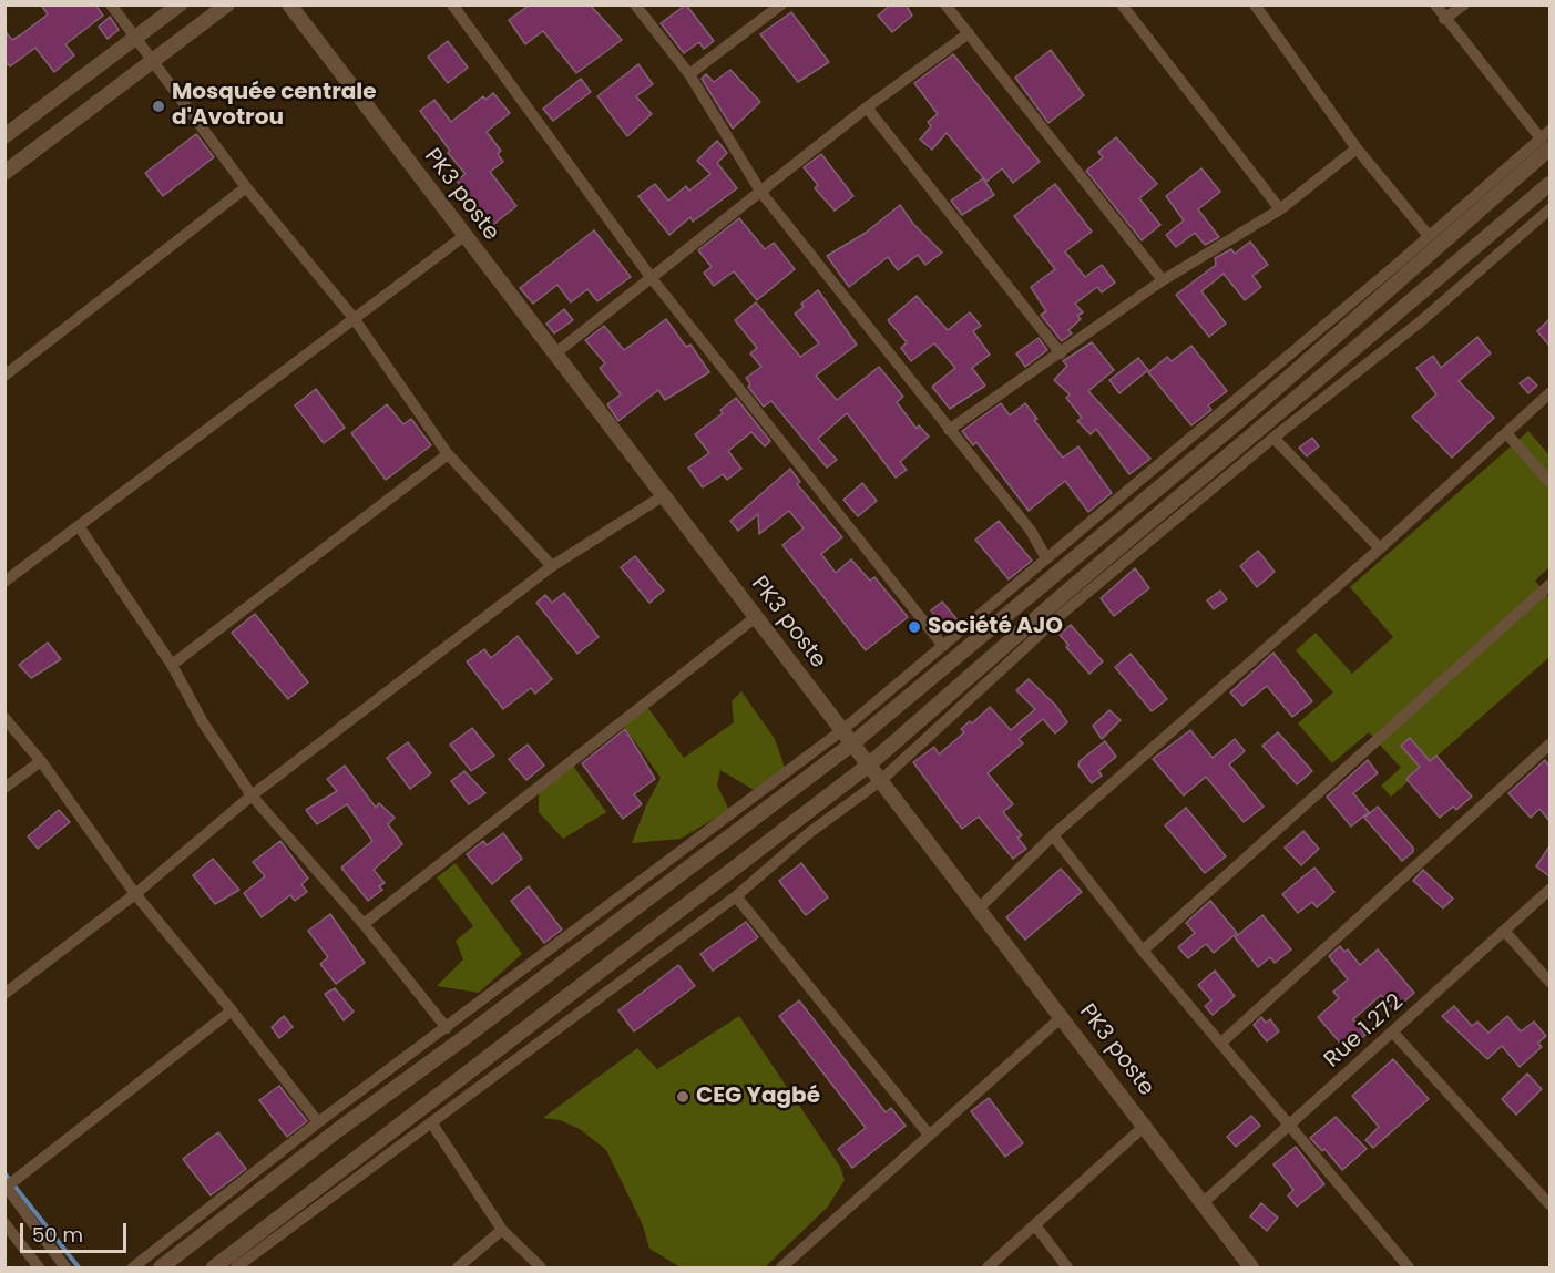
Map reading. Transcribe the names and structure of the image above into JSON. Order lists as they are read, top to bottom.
{
  "streets": {
    "street": ["PK3 poste", "Rue 1.272"]
  },
  "crossings": [
    ["PK3 poste", "Rue 1.272"]
  ],
  "places": ["Mosquée centrale d'Avotrou", "Société AJO", "CEG Yagbé"],
  "scale_bar": "50 m"
}
